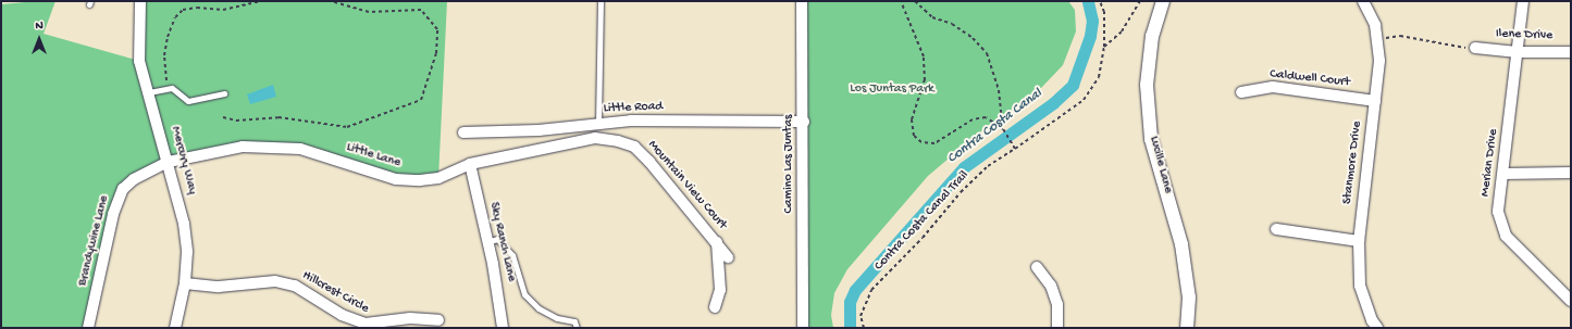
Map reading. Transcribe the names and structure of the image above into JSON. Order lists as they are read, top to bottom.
{
  "streets": {
    "street": [
      "Ilene Drive",
      "Caldwell Court",
      "Little Road",
      "Little Lane",
      "Mercury Way",
      "Stanmore Drive",
      "Merian Drive",
      "Camino Las Juntas",
      "Lucille Lane",
      "Mountain View Court",
      "Brandywine Lane",
      "Sky Ranch Lane",
      "Hillcrest Circle"
    ],
    "path": ["Contra Costa Canal Trail"]
  },
  "crossings": [
    ["Ilene Drive", "Merian Drive"],
    ["Caldwell Court", "Stanmore Drive"],
    ["Little Road", "Camino Las Juntas"],
    ["Little Lane", "Mercury Way"],
    ["Little Lane", "Mountain View Court"],
    ["Little Lane", "Brandywine Lane"],
    ["Little Lane", "Sky Ranch Lane"],
    ["Mercury Way", "Brandywine Lane"],
    ["Mercury Way", "Hillcrest Circle"]
  ],
  "water": ["Contra Costa Canal"],
  "parks": ["Los Juntas Park"],
  "north": "top"
}
